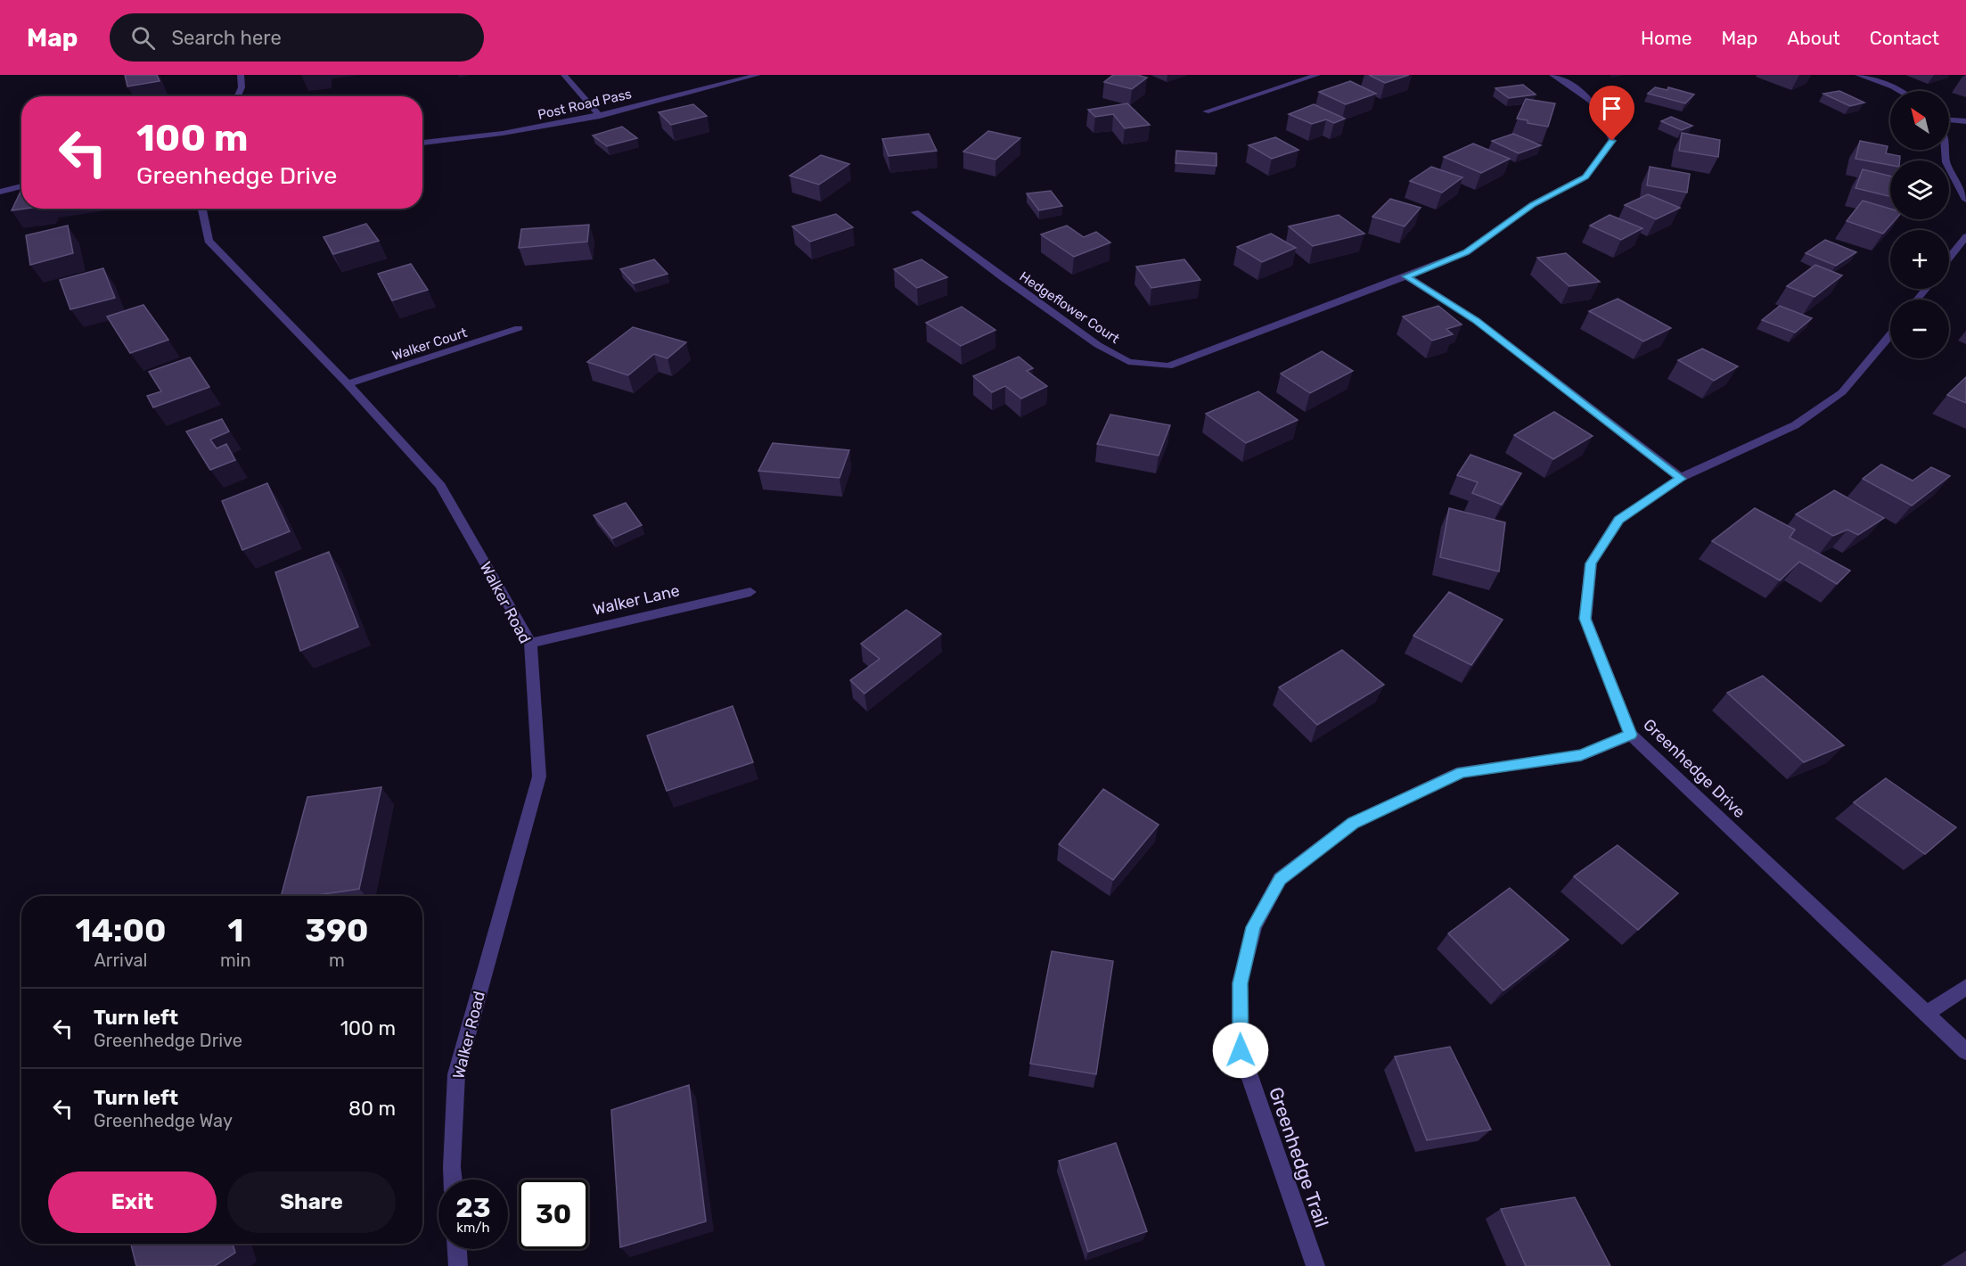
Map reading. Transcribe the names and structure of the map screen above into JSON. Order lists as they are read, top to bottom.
{
  "streets": {
    "street": [
      "Post Road Pass",
      "Hedgeflower Court",
      "Walker Court",
      "Walker Lane",
      "Walker Road",
      "Greenhedge Drive",
      "Greenhedge Trail"
    ]
  },
  "crossings": [
    ["Walker Court", "Walker Road"],
    ["Walker Lane", "Walker Road"],
    ["Greenhedge Drive", "Greenhedge Trail"]
  ],
  "north": "top left",
  "page": {
    "header": "Map",
    "search": "Search here",
    "nav": [
      "Home",
      "Map",
      "About",
      "Contact"
    ],
    "map_buttons": ["+", "−"],
    "turn": ["100 m", "Greenhedge Drive"],
    "eta": [
      "14:00",
      "Arrival",
      "1",
      "min",
      "390",
      "m"
    ],
    "list": [
      {
        "name": "Turn left",
        "note": "Greenhedge Drive",
        "value": "100 m"
      },
      {
        "name": "Turn left",
        "note": "Greenhedge Way",
        "value": "80 m"
      }
    ],
    "buttons": ["Exit", "Share"],
    "speed": "23 km/h",
    "limit": "30"
  }
}
